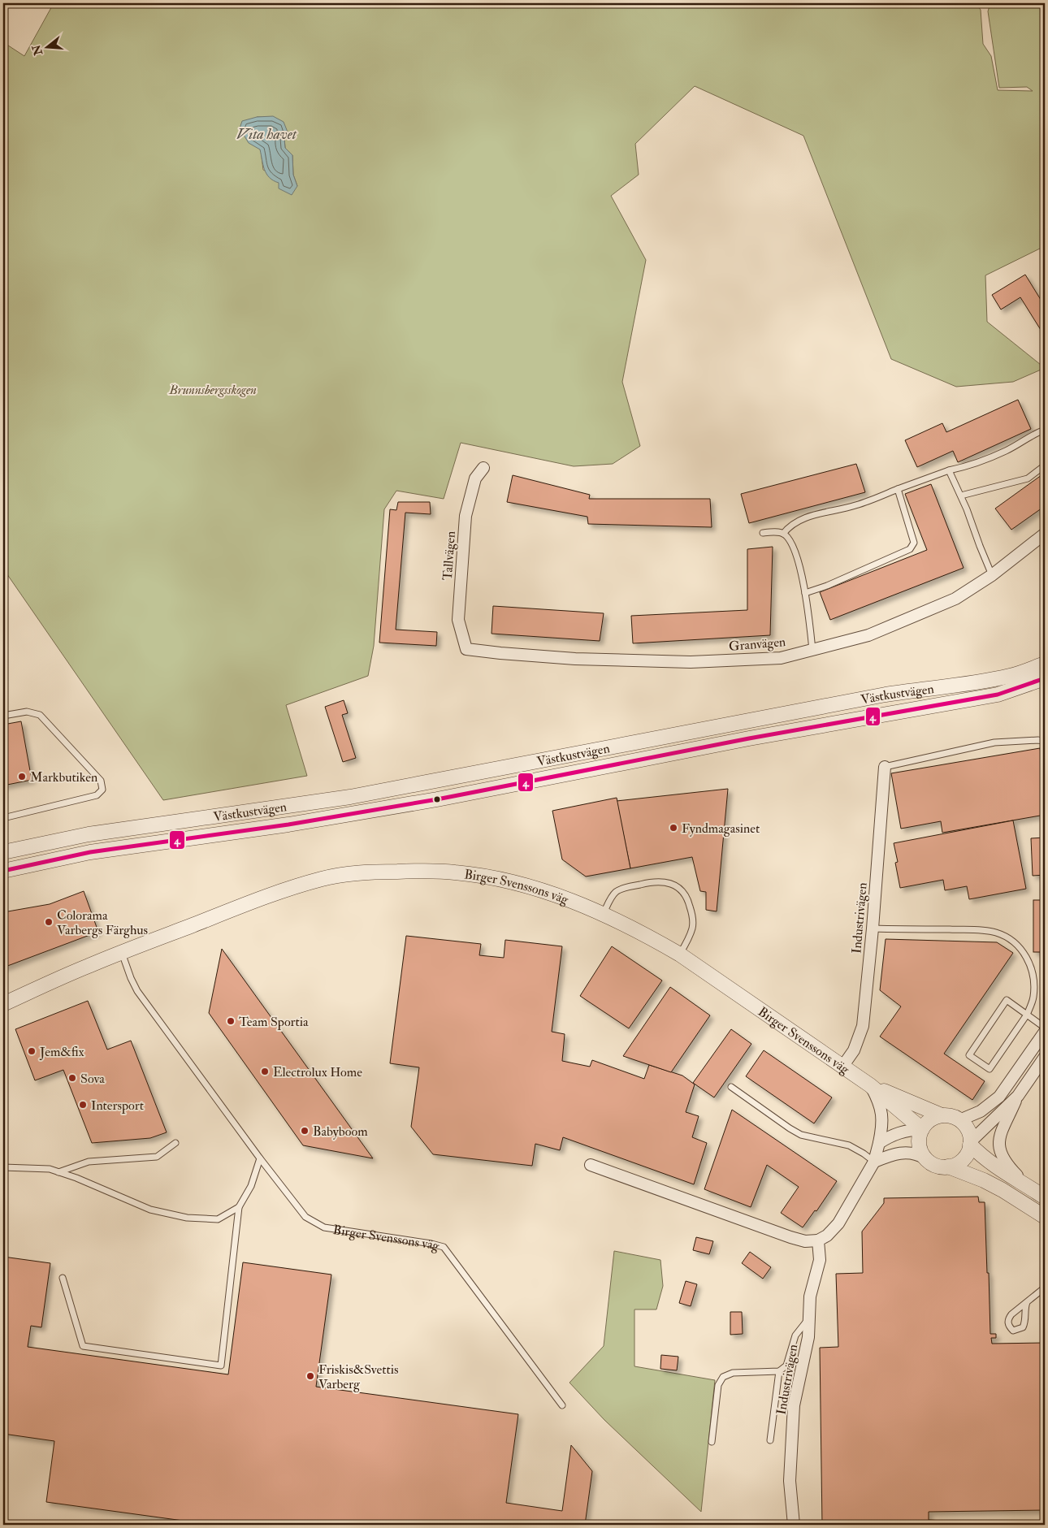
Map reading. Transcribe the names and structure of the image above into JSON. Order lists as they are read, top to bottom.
{
  "streets": {
    "street": [
      "Tallvägen",
      "Granvägen",
      "Västkustvägen",
      "Birger Svenssons väg",
      "Industrivägen"
    ]
  },
  "crossings": [
    ["Tallvägen", "Granvägen"],
    ["Birger Svenssons väg", "Industrivägen"]
  ],
  "water": ["Vita havet"],
  "parks": ["Brunnsbergsskogen"],
  "places": [
    "Markbutiken",
    "Fyndmagasinet",
    "Colorama Varbergs Färghus",
    "Team Sportia",
    "Jem&fix",
    "Electrolux Home",
    "Sova",
    "Intersport",
    "Babyboom",
    "Friskis&Svettis Varberg"
  ],
  "lines": ["transit line 4"],
  "north": "left"
}
